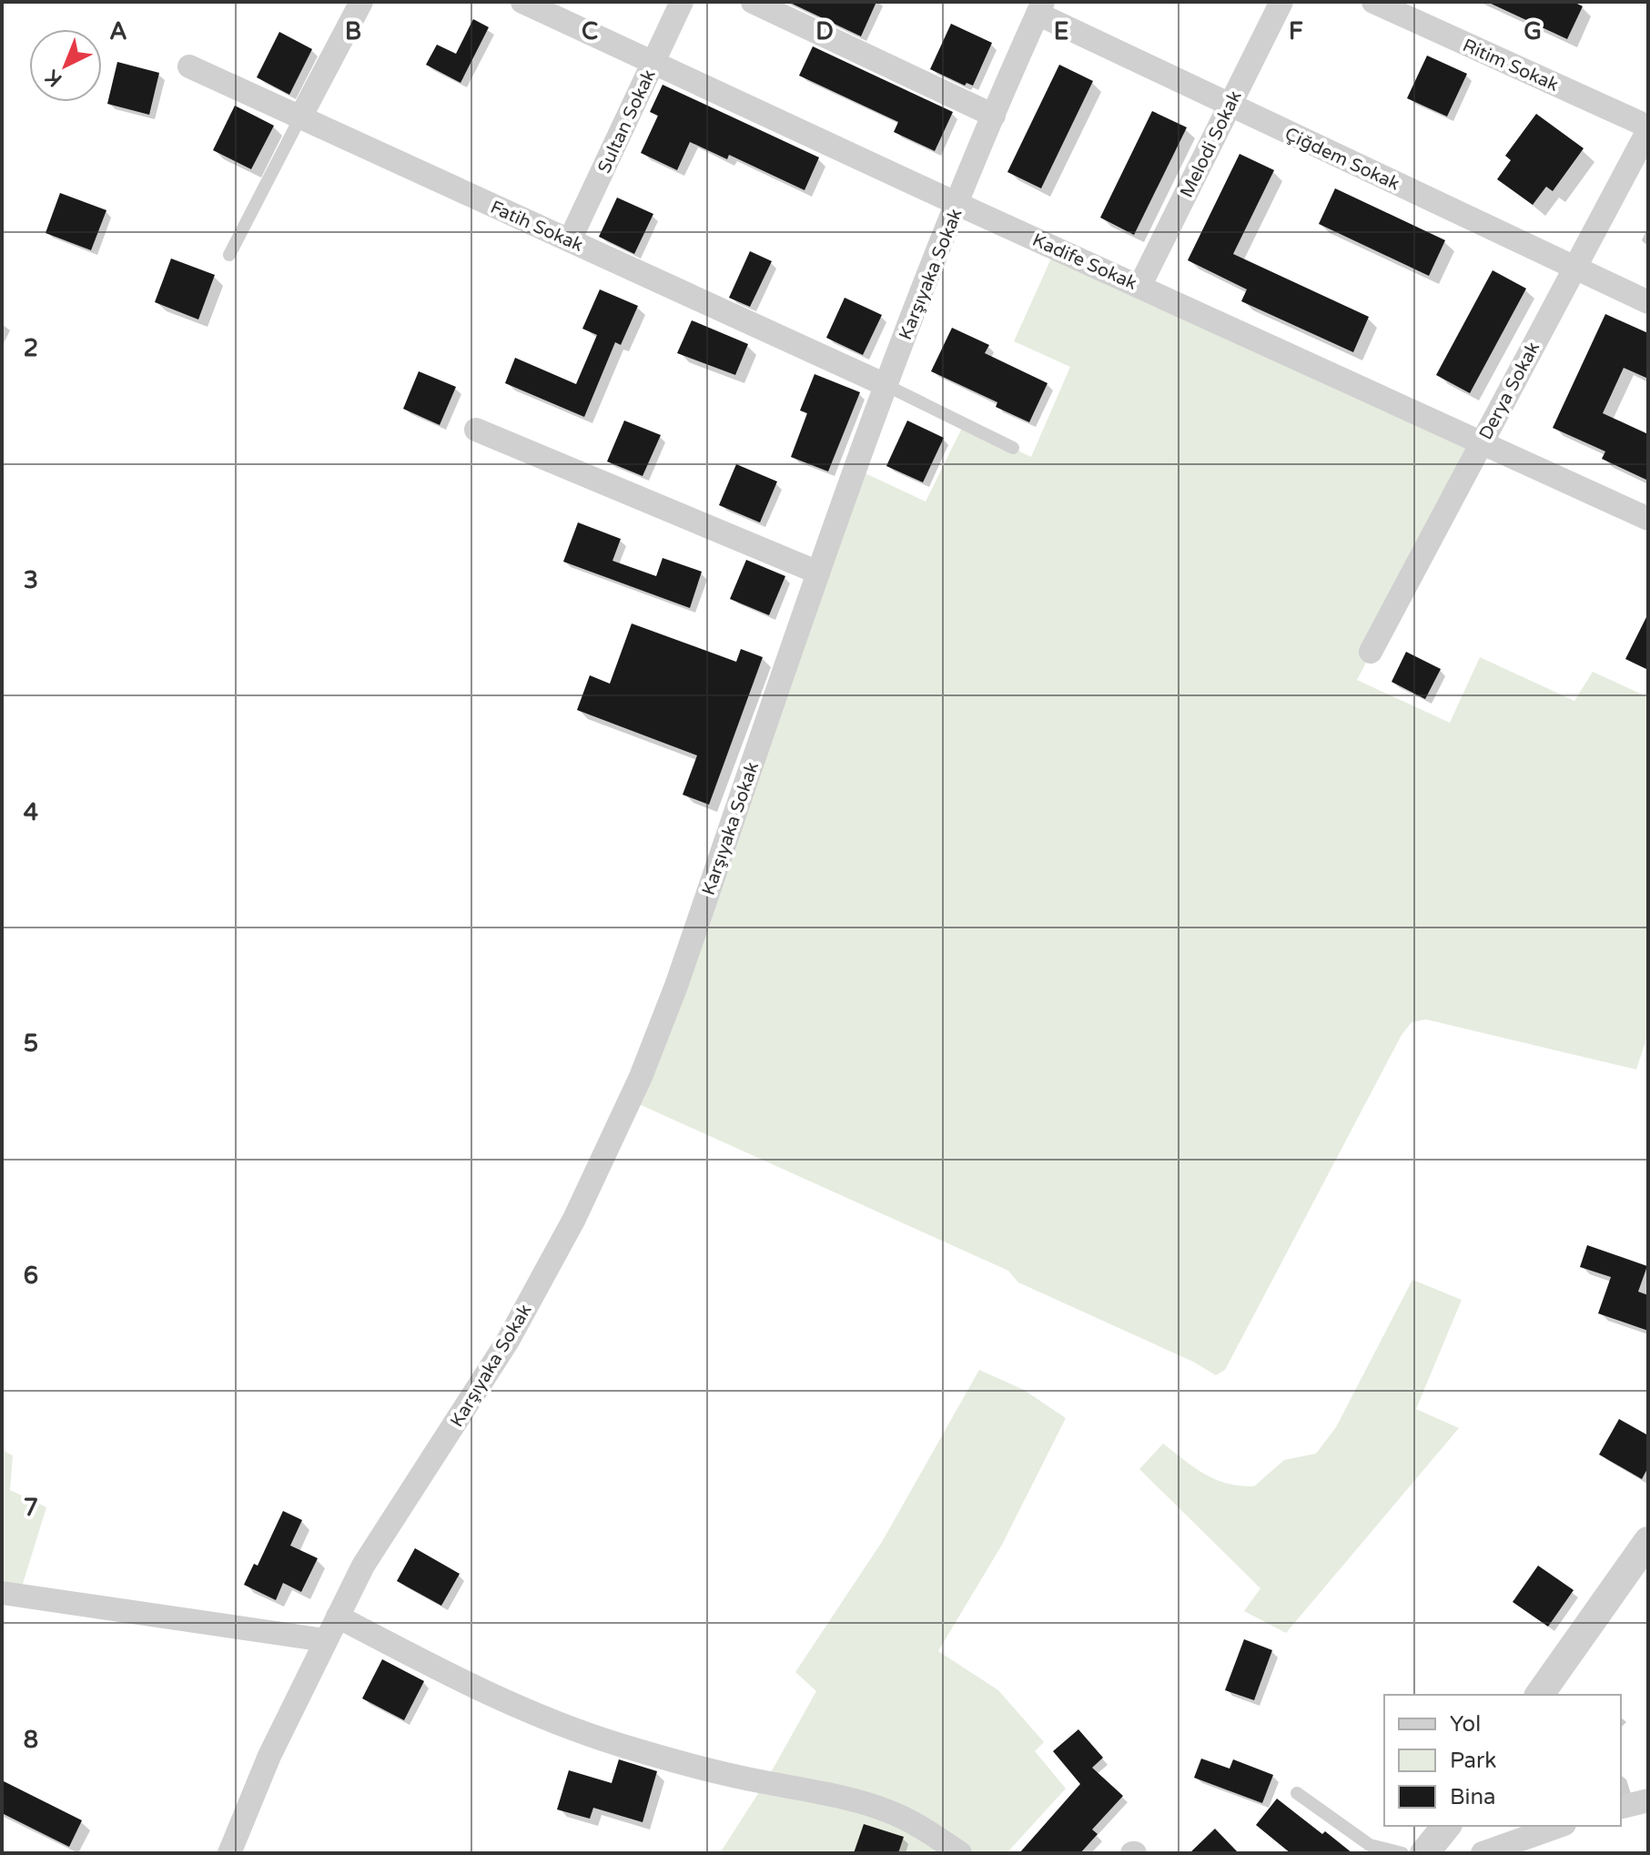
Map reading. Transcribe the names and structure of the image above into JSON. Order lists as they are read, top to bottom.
{
  "streets": {
    "street": [
      "Ritim Sokak",
      "Sultan Sokak",
      "Melodi Sokak",
      "Çiğdem Sokak",
      "Fatih Sokak",
      "Kadife Sokak",
      "Karşıyaka Sokak",
      "Derya Sokak"
    ]
  },
  "crossings": [
    ["Ritim Sokak", "Derya Sokak"],
    ["Sultan Sokak", "Fatih Sokak"],
    ["Sultan Sokak", "Kadife Sokak"],
    ["Melodi Sokak", "Çiğdem Sokak"],
    ["Melodi Sokak", "Kadife Sokak"],
    ["Çiğdem Sokak", "Karşıyaka Sokak"],
    ["Çiğdem Sokak", "Derya Sokak"],
    ["Fatih Sokak", "Karşıyaka Sokak"],
    ["Kadife Sokak", "Karşıyaka Sokak"],
    ["Kadife Sokak", "Derya Sokak"]
  ],
  "legend": ["Yol", "Park", "Bina"],
  "north": "bottom left",
  "grid": {
    "columns": [
      "A",
      "B",
      "C",
      "D",
      "E",
      "F",
      "G"
    ],
    "rows": [
      "2",
      "3",
      "4",
      "5",
      "6",
      "7",
      "8"
    ]
  }
}
